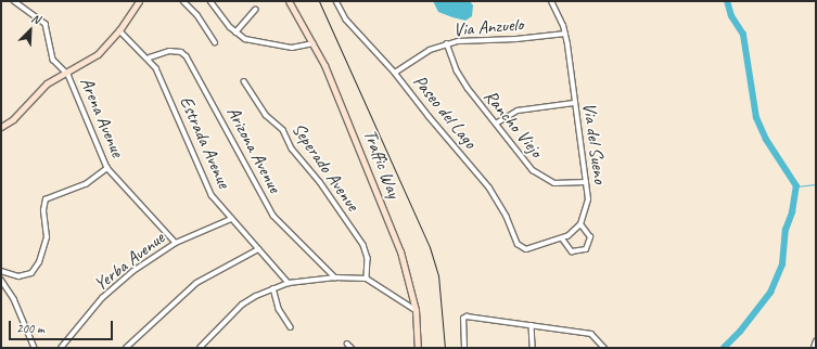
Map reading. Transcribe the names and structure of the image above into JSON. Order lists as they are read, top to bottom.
{
  "streets": {
    "street": [
      "Via Anzuelo",
      "Paseo del Lago",
      "Arena Avenue",
      "Rancho Viejo",
      "Estrada Avenue",
      "Via del Sueno",
      "Arizona Avenue",
      "Traffic Way",
      "Seperado Avenue",
      "Yerba Avenue"
    ]
  },
  "crossings": [
    ["Via Anzuelo", "Paseo del Lago"],
    ["Via Anzuelo", "Rancho Viejo"],
    ["Via Anzuelo", "Via del Sueno"],
    ["Arena Avenue", "Yerba Avenue"],
    ["Rancho Viejo", "Via del Sueno"],
    ["Estrada Avenue", "Arizona Avenue"],
    ["Estrada Avenue", "Yerba Avenue"]
  ],
  "scale_bar": "200 m",
  "north": "top right"
}
